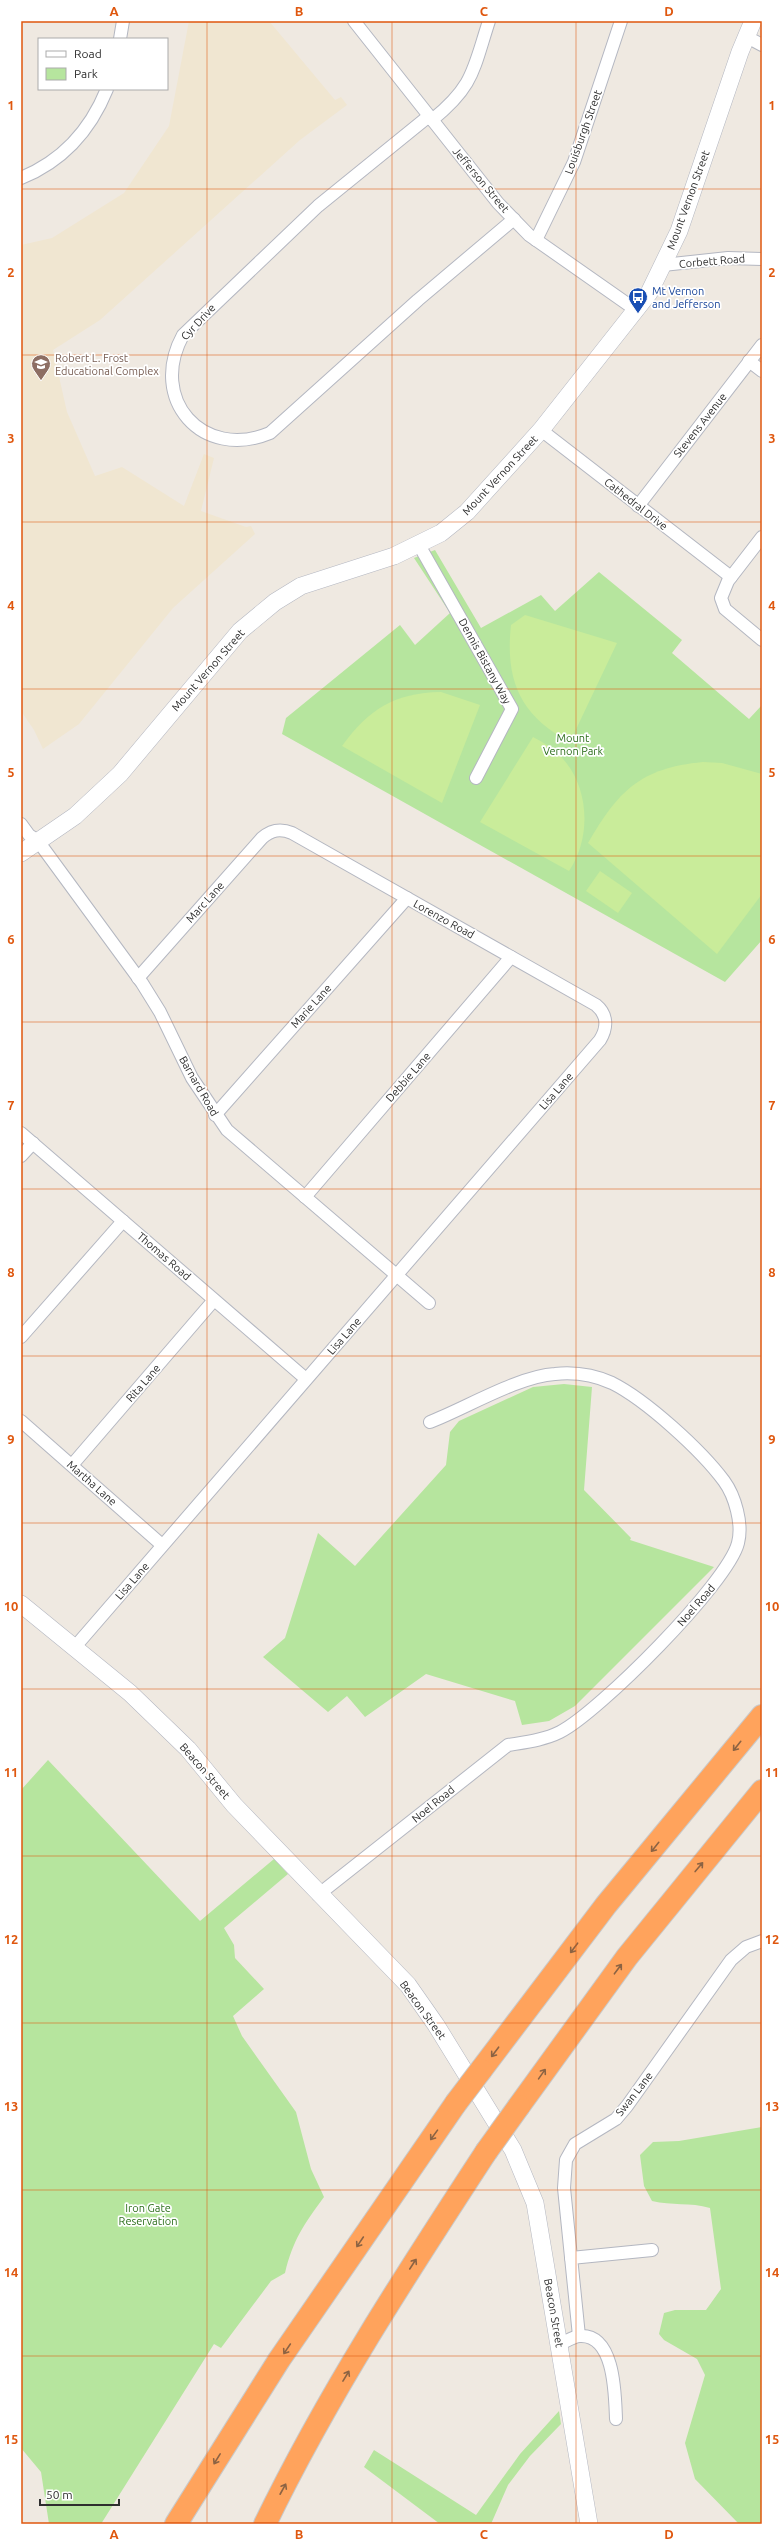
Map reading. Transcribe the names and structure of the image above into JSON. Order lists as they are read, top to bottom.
{
  "streets": {
    "main road": ["Mount Vernon Street", "Beacon Street"],
    "street": [
      "Louisburgh Street",
      "Jefferson Street",
      "Corbett Road",
      "Cyr Drive",
      "Stevens Avenue",
      "Cathedral Drive",
      "Dennis Bistany Way",
      "Marc Lane",
      "Lorenzo Road",
      "Marie Lane",
      "Debbie Lane",
      "Barnard Road",
      "Lisa Lane",
      "Thomas Road",
      "Rita Lane",
      "Martha Lane",
      "Noel Road",
      "Swan Lane"
    ]
  },
  "crossings": [
    ["Louisburgh Street", "Jefferson Street"],
    ["Jefferson Street", "Mount Vernon Street"],
    ["Jefferson Street", "Cyr Drive"],
    ["Mount Vernon Street", "Corbett Road"],
    ["Mount Vernon Street", "Cathedral Drive"],
    ["Mount Vernon Street", "Dennis Bistany Way"],
    ["Mount Vernon Street", "Barnard Road"],
    ["Stevens Avenue", "Cathedral Drive"],
    ["Marc Lane", "Lorenzo Road"],
    ["Marc Lane", "Barnard Road"],
    ["Lorenzo Road", "Marie Lane"],
    ["Lorenzo Road", "Debbie Lane"],
    ["Lorenzo Road", "Lisa Lane"],
    ["Marie Lane", "Barnard Road"],
    ["Debbie Lane", "Barnard Road"],
    ["Barnard Road", "Lisa Lane"],
    ["Lisa Lane", "Thomas Road"],
    ["Lisa Lane", "Martha Lane"],
    ["Lisa Lane", "Beacon Street"],
    ["Thomas Road", "Rita Lane"],
    ["Rita Lane", "Martha Lane"],
    ["Noel Road", "Beacon Street"]
  ],
  "parks": ["Mount Vernon Park", "Iron Gate Reservation"],
  "places": {
    "bus stop": ["Mt Vernon and Jefferson"],
    "school or university": ["Robert L. Frost Educational Complex"]
  },
  "legend": ["Road", "Park"],
  "scale_bar": "50 m",
  "grid": {
    "columns": [
      "A",
      "B",
      "C",
      "D"
    ],
    "rows": [
      "1",
      "2",
      "3",
      "4",
      "5",
      "6",
      "7",
      "8",
      "9",
      "10",
      "11",
      "12",
      "13",
      "14",
      "15"
    ]
  }
}
